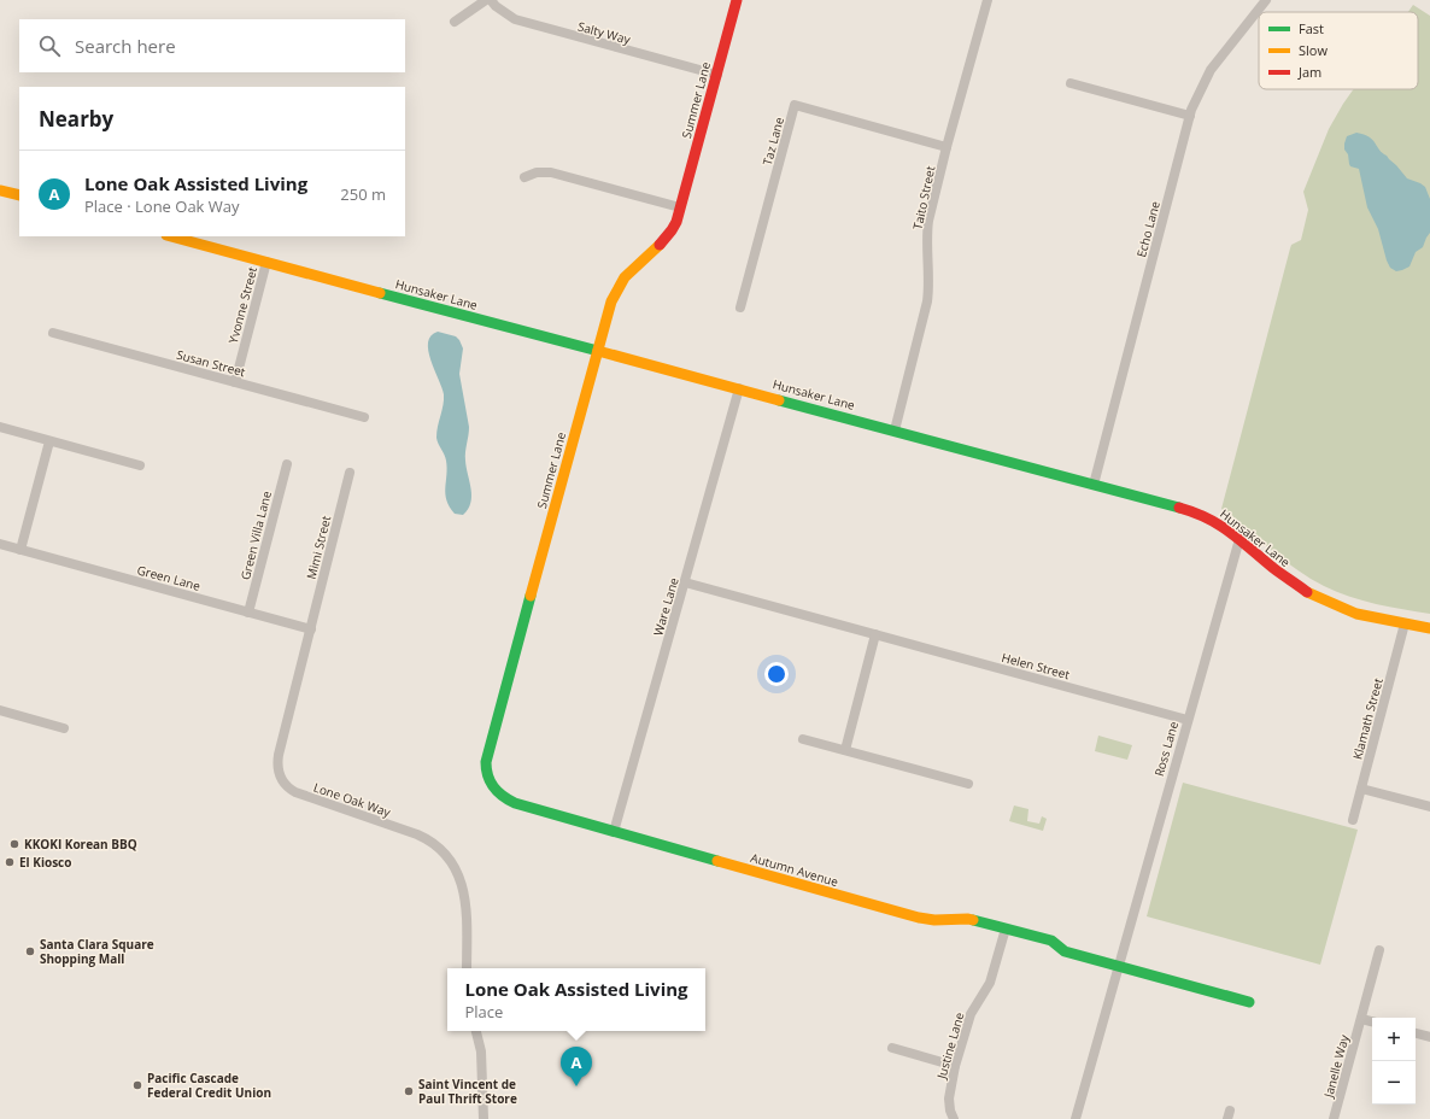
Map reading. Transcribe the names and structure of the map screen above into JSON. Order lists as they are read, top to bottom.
{
  "streets": {
    "street": [
      "Salty Way",
      "Summer Lane",
      "Taz Lane",
      "Taito Street",
      "Echo Lane",
      "Hunsaker Lane",
      "Yvonne Street",
      "Susan Street",
      "Green Villa Lane",
      "Mimi Street",
      "Green Lane",
      "Ware Lane",
      "Helen Street",
      "Klamath Street",
      "Ross Lane",
      "Lone Oak Way",
      "Autumn Avenue",
      "Justine Lane",
      "Janelle Way"
    ]
  },
  "crossings": [
    ["Salty Way", "Summer Lane"],
    ["Summer Lane", "Hunsaker Lane"],
    ["Summer Lane", "Autumn Avenue"],
    ["Taz Lane", "Taito Street"],
    ["Taito Street", "Hunsaker Lane"],
    ["Echo Lane", "Hunsaker Lane"],
    ["Hunsaker Lane", "Yvonne Street"],
    ["Hunsaker Lane", "Ware Lane"],
    ["Hunsaker Lane", "Klamath Street"],
    ["Hunsaker Lane", "Ross Lane"],
    ["Yvonne Street", "Susan Street"],
    ["Green Villa Lane", "Green Lane"],
    ["Mimi Street", "Green Lane"],
    ["Mimi Street", "Lone Oak Way"],
    ["Green Lane", "Lone Oak Way"],
    ["Ware Lane", "Helen Street"],
    ["Ware Lane", "Autumn Avenue"],
    ["Helen Street", "Ross Lane"],
    ["Ross Lane", "Autumn Avenue"],
    ["Autumn Avenue", "Justine Lane"]
  ],
  "places": [
    "KKOKI Korean BBQ",
    "El Kiosco",
    "Santa Clara Square Shopping Mall",
    "Pacific Cascade Federal Credit Union",
    "Saint Vincent de Paul Thrift Store"
  ],
  "legend": ["Fast", "Slow", "Jam"],
  "page": {
    "search": "Search here",
    "heading": "Nearby",
    "list": [
      {
        "mark": "A",
        "name": "Lone Oak Assisted Living",
        "note": "Place · Lone Oak Way",
        "value": "250 m"
      }
    ],
    "popup": ["Lone Oak Assisted Living", "Place"],
    "map_buttons": ["+", "−"],
    "pins": "A"
  }
}
